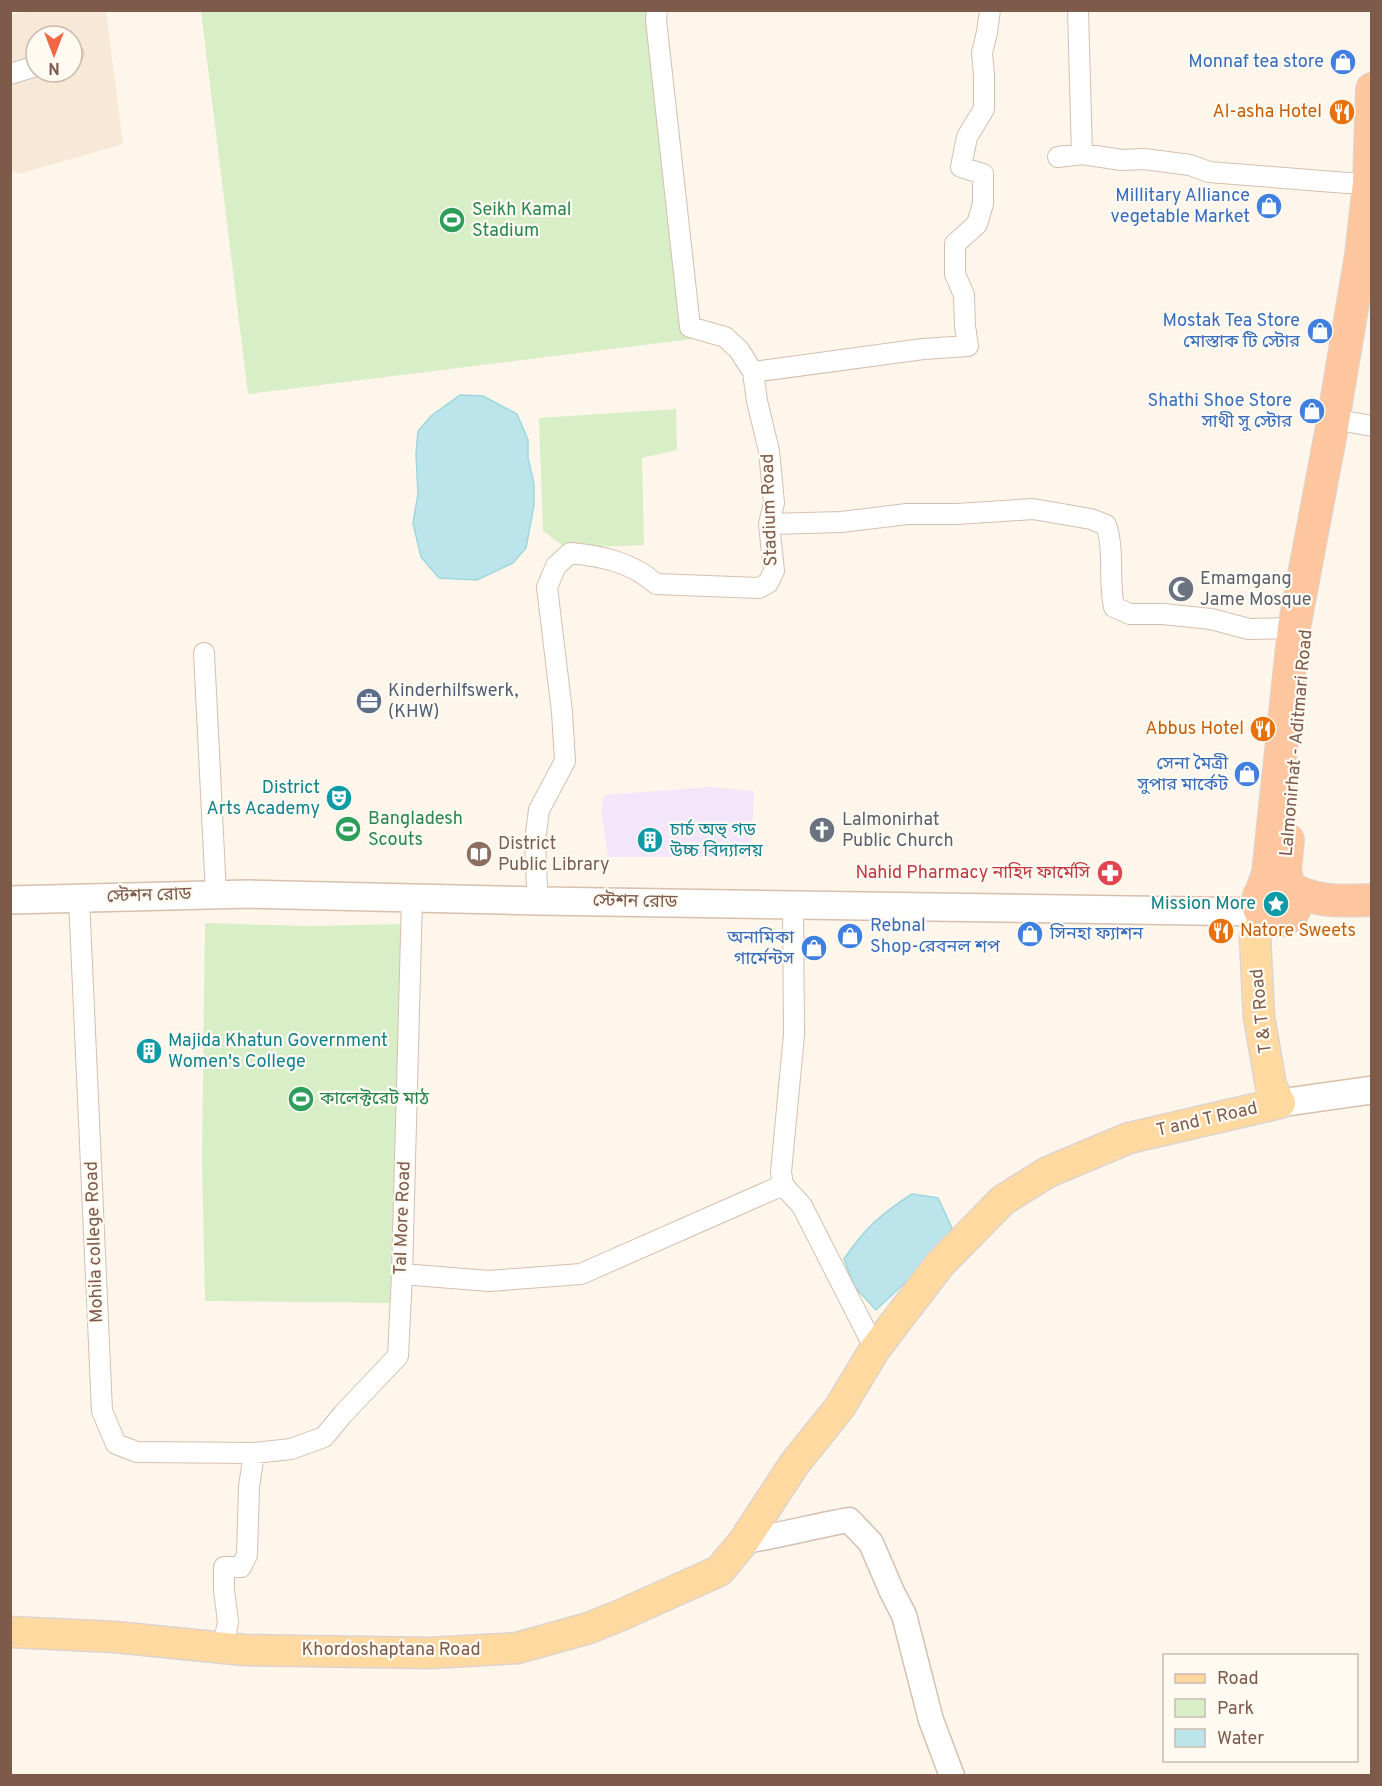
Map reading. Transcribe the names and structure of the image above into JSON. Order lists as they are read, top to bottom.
{
  "streets": {
    "highway": ["Lalmonirhat - Aditmari Road"],
    "main road": [
      "স্টেশন রোড",
      "T & T Road",
      "T and T Road",
      "Khordoshaptana Road"
    ],
    "street": ["Stadium Road", "Tal More Road", "Mohila college Road"]
  },
  "crossings": [
    ["Stadium Road", "স্টেশন রোড"],
    ["Lalmonirhat - Aditmari Road", "স্টেশন রোড"],
    ["Lalmonirhat - Aditmari Road", "T & T Road"],
    ["স্টেশন রোড", "T & T Road"],
    ["স্টেশন রোড", "Tal More Road"],
    ["স্টেশন রোড", "Mohila college Road"],
    ["T & T Road", "T and T Road"],
    ["T and T Road", "Khordoshaptana Road"],
    ["Tal More Road", "Mohila college Road"]
  ],
  "places": {
    "shop": [
      "Monnaf tea store",
      "Millitary Alliance vegetable Market",
      "Mostak Tea Store মোস্তাক টি স্টোর",
      "Shathi Shoe Store সাথী সু স্টোর",
      "সেনা মৈত্রী সুপার মার্কেট",
      "সিনহা ফ্যাশন",
      "Rebnal Shop-রেবনল শপ",
      "অনামিকা গার্মেন্টস"
    ],
    "restaurant": ["Al-asha Hotel", "Abbus Hotel", "Natore Sweets"],
    "sports": ["Seikh Kamal Stadium", "Bangladesh Scouts", "কালেক্টরেট মাঠ"],
    "mosque": ["Emamgang Jame Mosque"],
    "office": ["Kinderhilfswerk, (KHW)"],
    "theatre": ["District Arts Academy"],
    "church": ["Lalmonirhat Public Church"],
    "building": ["চার্চ অভ্ গড ‍উচ্চ বিদ্যালয়", "Majida Khatun Government Women's College"],
    "library": ["District Public Library"],
    "pharmacy": ["Nahid Pharmacy নাহিদ ফার্মেসি"],
    "place": ["Mission More"]
  },
  "legend": ["Road", "Park", "Water"],
  "north": "bottom"
}
